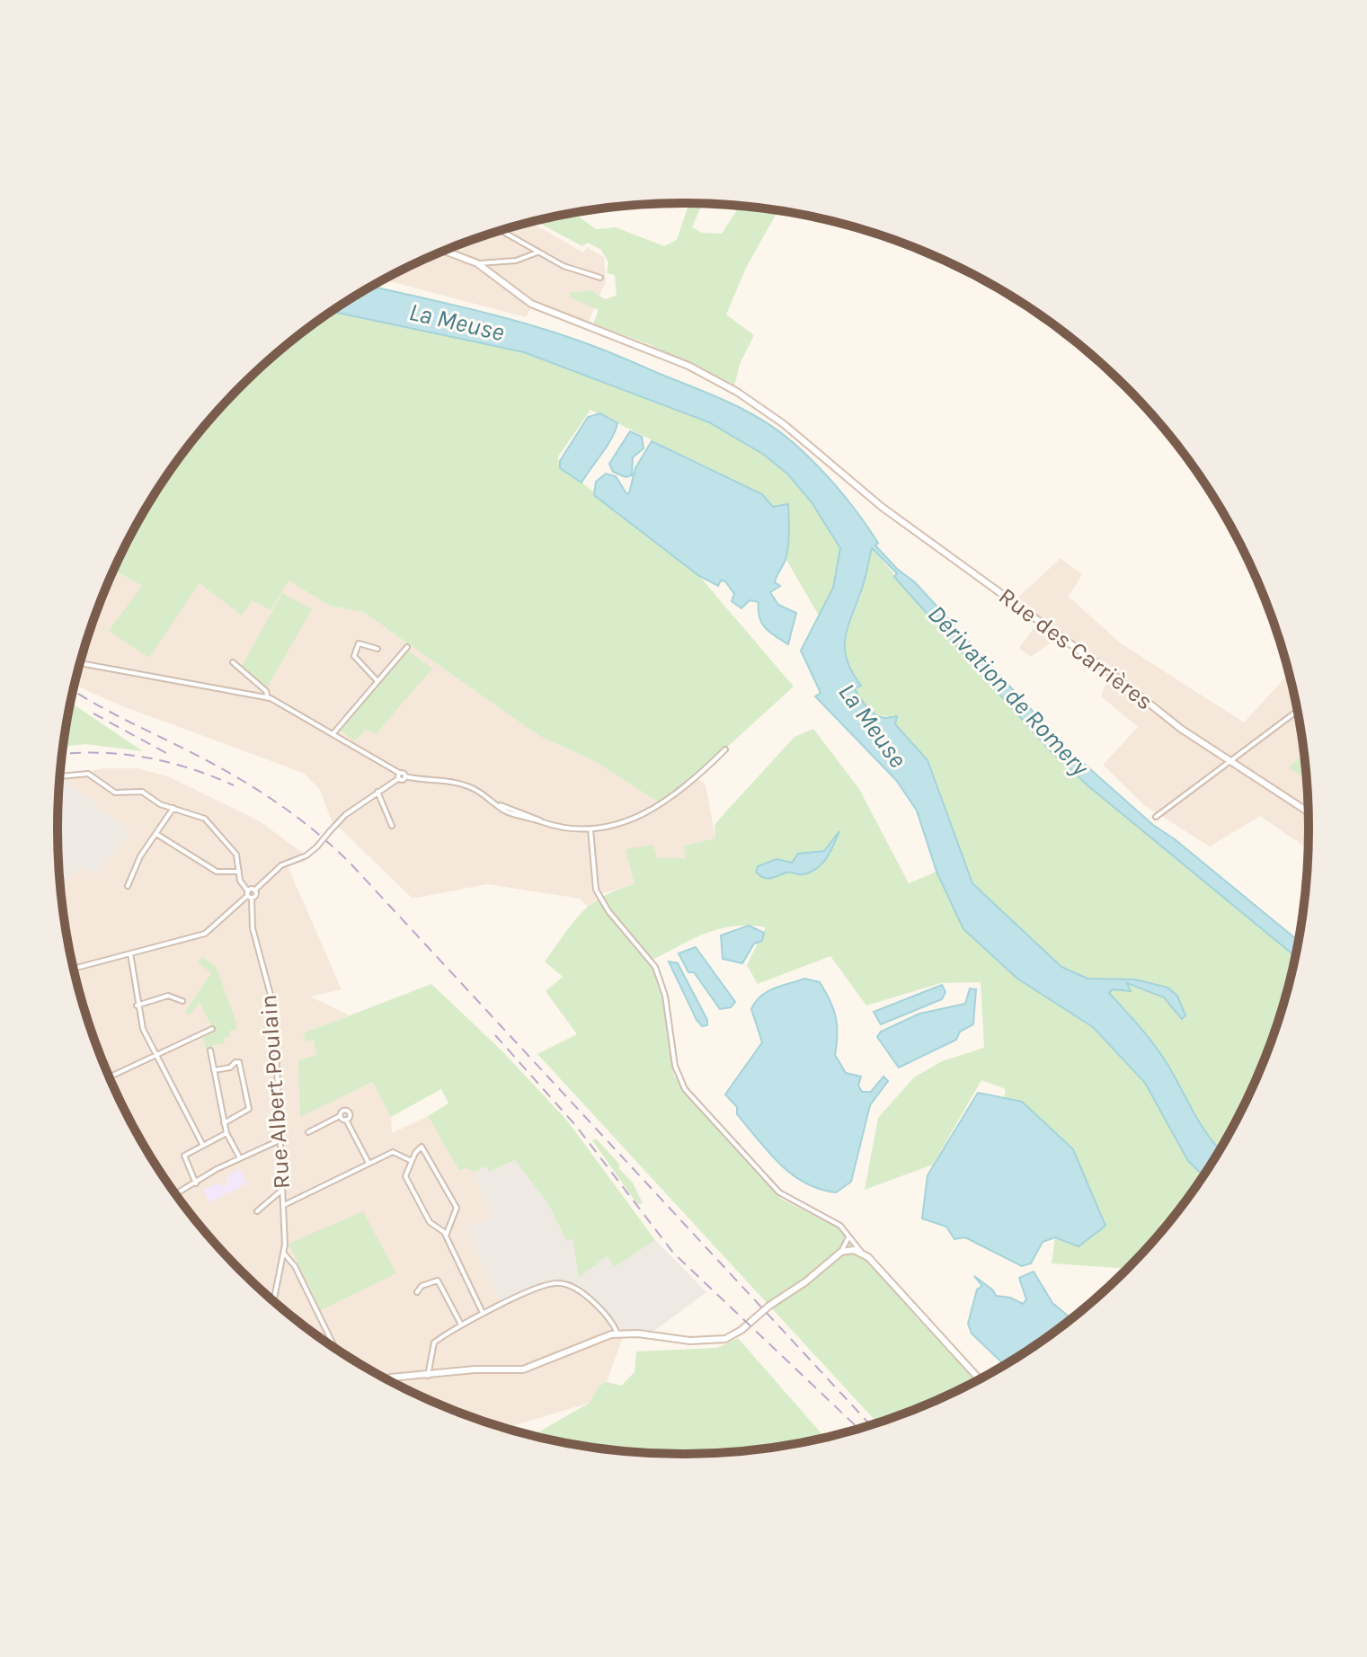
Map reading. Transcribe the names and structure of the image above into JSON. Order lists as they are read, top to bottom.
{
  "streets": {
    "main road": ["Rue des Carrières"],
    "street": ["Rue Albert Poulain"]
  },
  "water": ["La Meuse", "Dérivation de Romery"]
}
